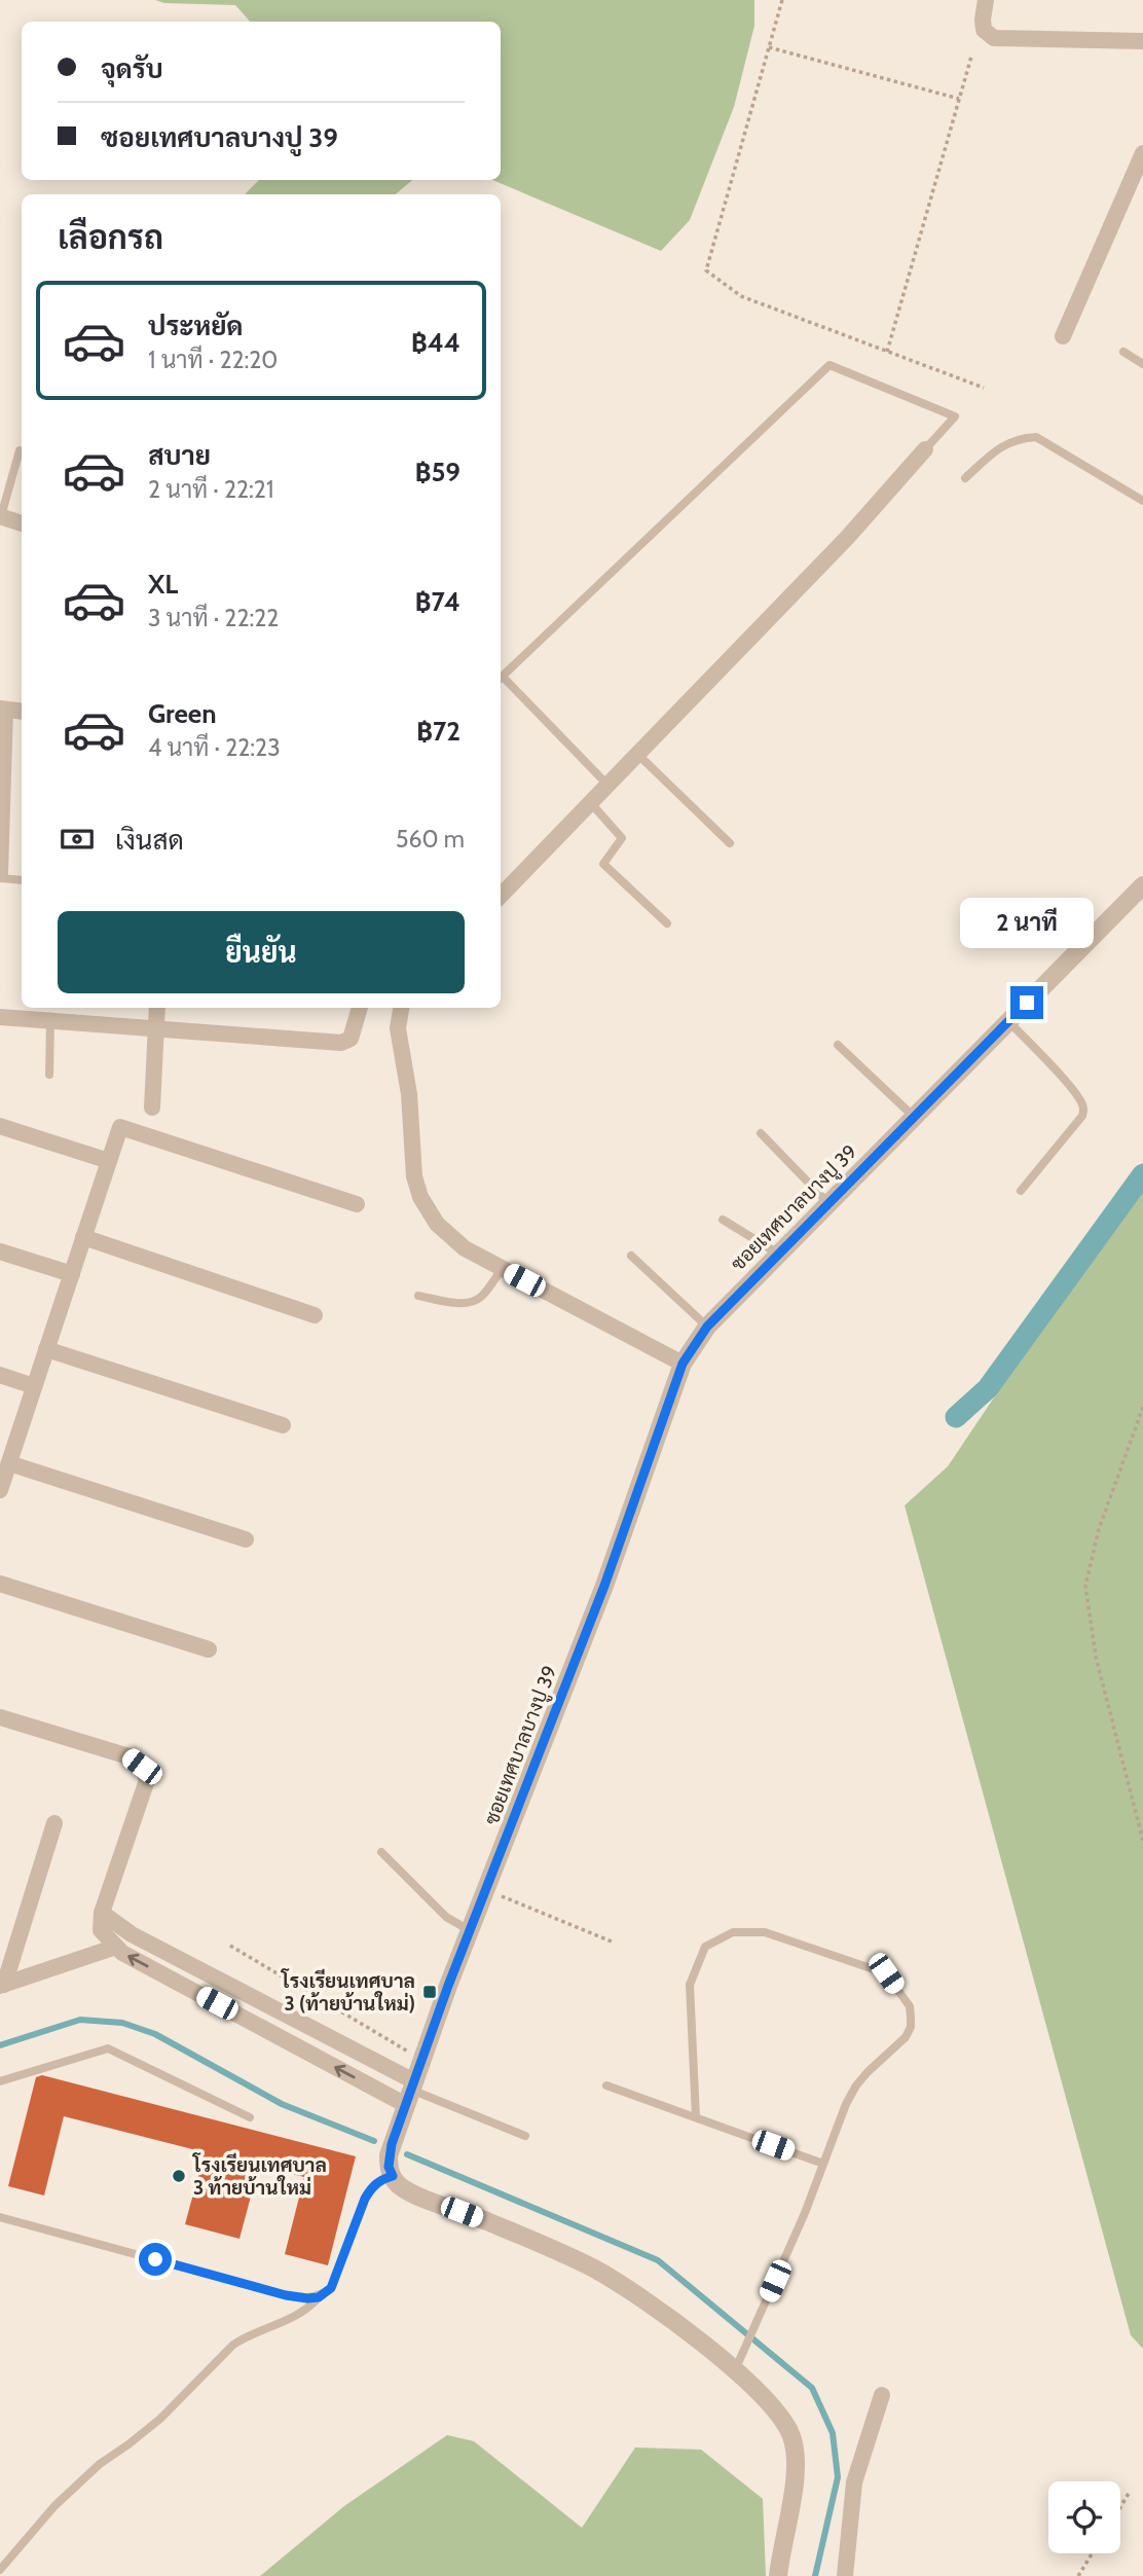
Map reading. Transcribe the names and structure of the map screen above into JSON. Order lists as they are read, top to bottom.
{
  "streets": {
    "street": ["ซอยเทศบาลบางปู 39"]
  },
  "places": {
    "transit": ["โรงเรียนเทศบาล 3 (ท้ายบ้านใหม่)"],
    "other": ["โรงเรียนเทศบาล 3 ท้ายบ้านใหม่"]
  },
  "page": {
    "banner": ["จุดรับ", "ซอยเทศบาลบางปู 39"],
    "heading": "เลือกรถ",
    "list": [
      {
        "name": "ประหยัด",
        "note": "1 นาที · 22:20",
        "value": "฿44"
      },
      {
        "name": "สบาย",
        "note": "2 นาที · 22:21",
        "value": "฿59"
      },
      {
        "name": "XL",
        "note": "3 นาที · 22:22",
        "value": "฿74"
      },
      {
        "name": "Green",
        "note": "4 นาที · 22:23",
        "value": "฿72"
      }
    ],
    "pay": ["เงินสด", "560 m"],
    "buttons": "ยืนยัน",
    "bubble": "2 นาที"
  }
}
